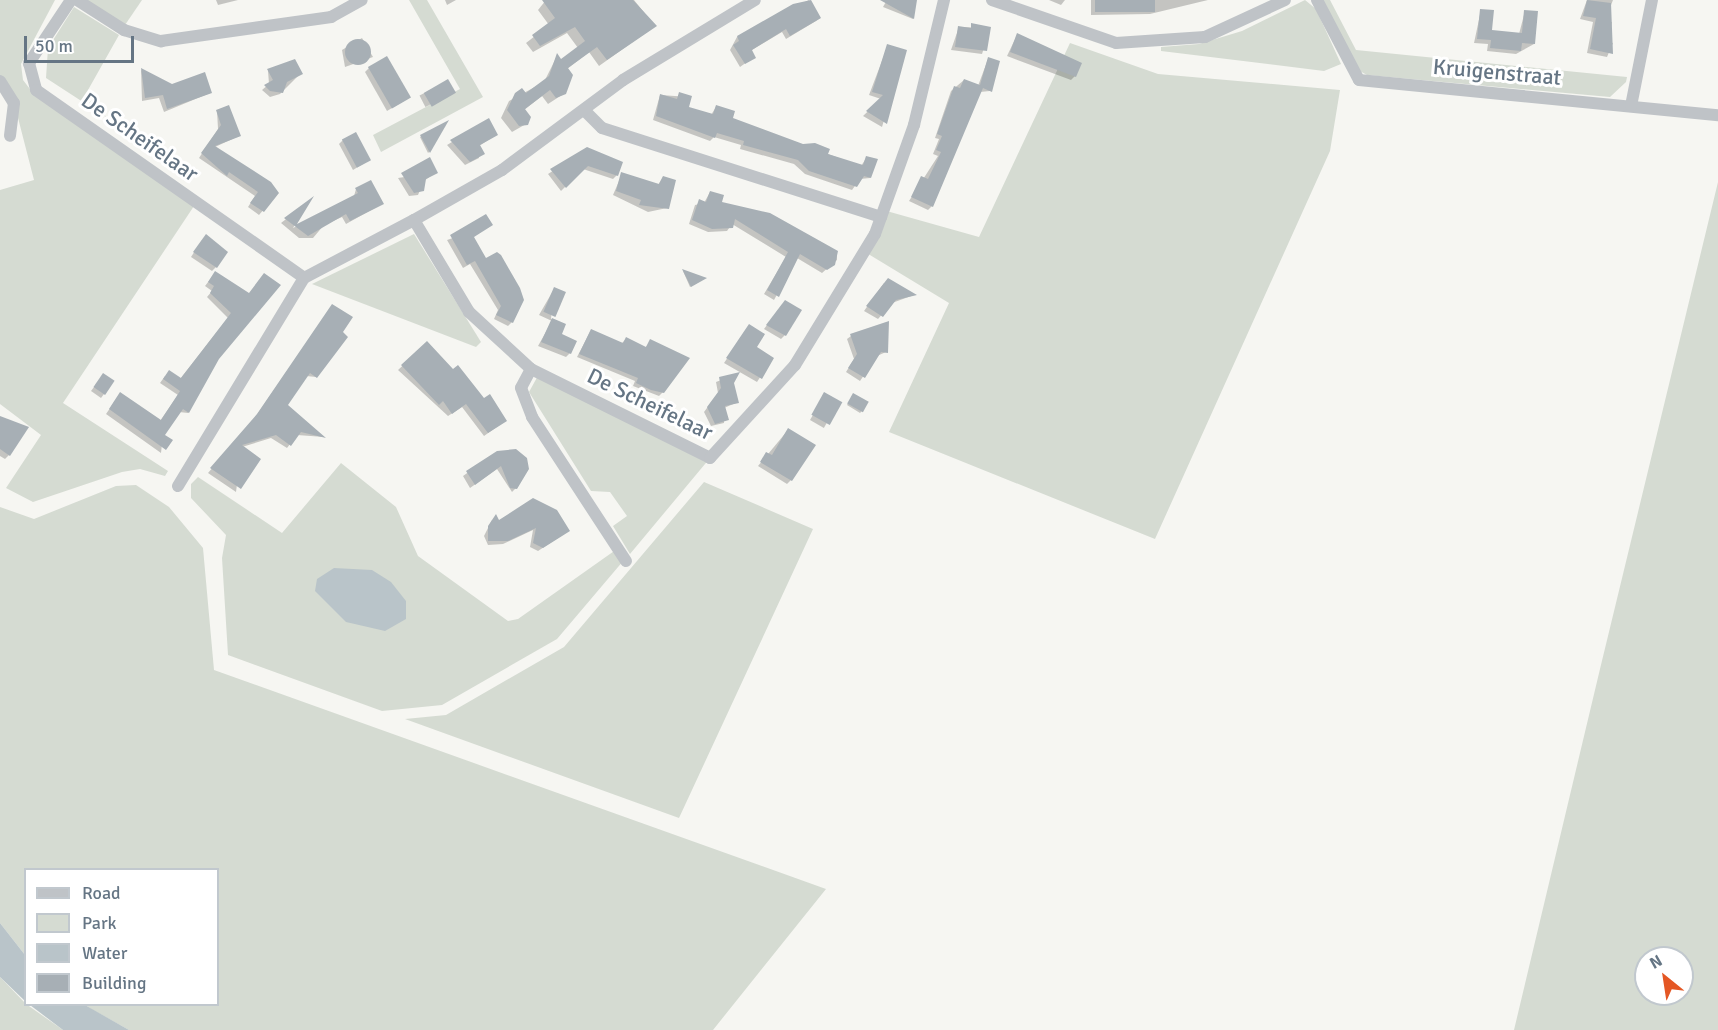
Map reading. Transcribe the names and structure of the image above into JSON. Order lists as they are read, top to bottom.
{
  "streets": {
    "street": ["Kruigenstraat", "De Scheifelaar"]
  },
  "legend": [
    "Road",
    "Park",
    "Water",
    "Building"
  ],
  "scale_bar": "50 m",
  "north": "top left"
}
